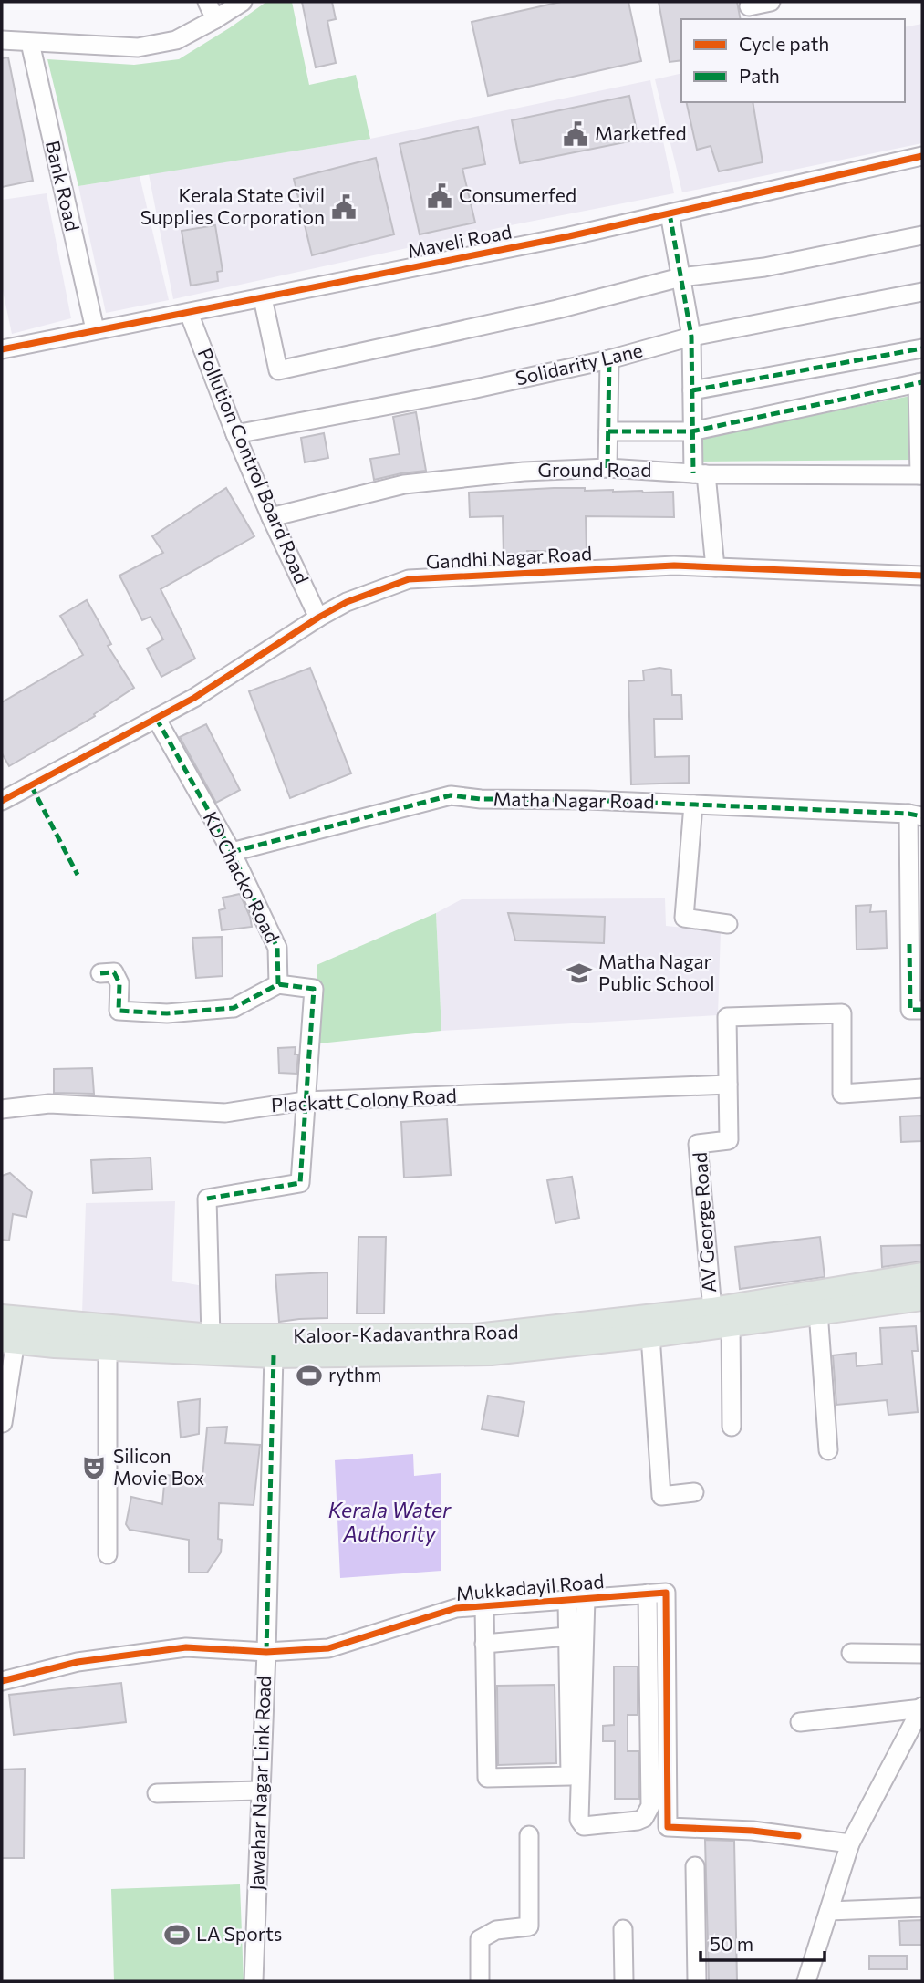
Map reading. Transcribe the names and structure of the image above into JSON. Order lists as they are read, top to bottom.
{
  "streets": {
    "main road": ["Kaloor-Kadavanthra Road"],
    "street": [
      "Bank Road",
      "Maveli Road",
      "Solidarity Lane",
      "Pollution Control Board Road",
      "Ground Road",
      "Gandhi Nagar Road",
      "Matha Nagar Road",
      "KD Chacko Road",
      "Plackatt Colony Road",
      "AV George Road",
      "Mukkadayil Road",
      "Jawahar Nagar Link Road"
    ]
  },
  "crossings": [
    ["Bank Road", "Maveli Road"],
    ["Maveli Road", "Pollution Control Board Road"],
    ["Solidarity Lane", "Pollution Control Board Road"],
    ["Pollution Control Board Road", "Ground Road"],
    ["Pollution Control Board Road", "Gandhi Nagar Road"],
    ["Gandhi Nagar Road", "KD Chacko Road"],
    ["Matha Nagar Road", "KD Chacko Road"],
    ["Plackatt Colony Road", "AV George Road"],
    ["AV George Road", "Kaloor-Kadavanthra Road"],
    ["Kaloor-Kadavanthra Road", "Jawahar Nagar Link Road"],
    ["Mukkadayil Road", "Jawahar Nagar Link Road"]
  ],
  "water": ["Kerala Water Authority"],
  "places": {
    "public building": ["Marketfed", "Consumerfed", "Kerala State Civil Supplies Corporation"],
    "school or university": ["Matha Nagar Public School"],
    "sports": ["rythm", "LA Sports"],
    "theatre": ["Silicon Movie Box"]
  },
  "legend": ["Cycle path", "Path"],
  "scale_bar": "50 m"
}
